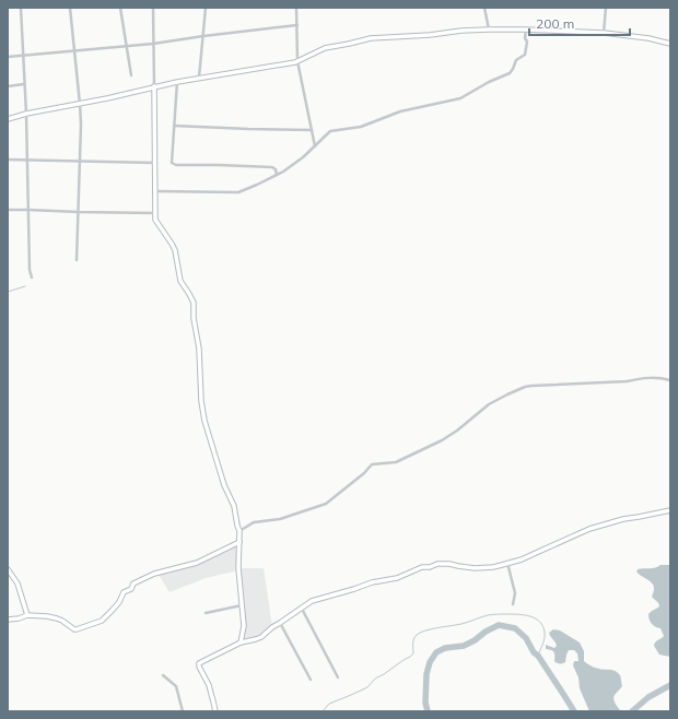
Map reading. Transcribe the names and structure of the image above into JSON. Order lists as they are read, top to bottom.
{
  "scale_bar": "200 m"
}
